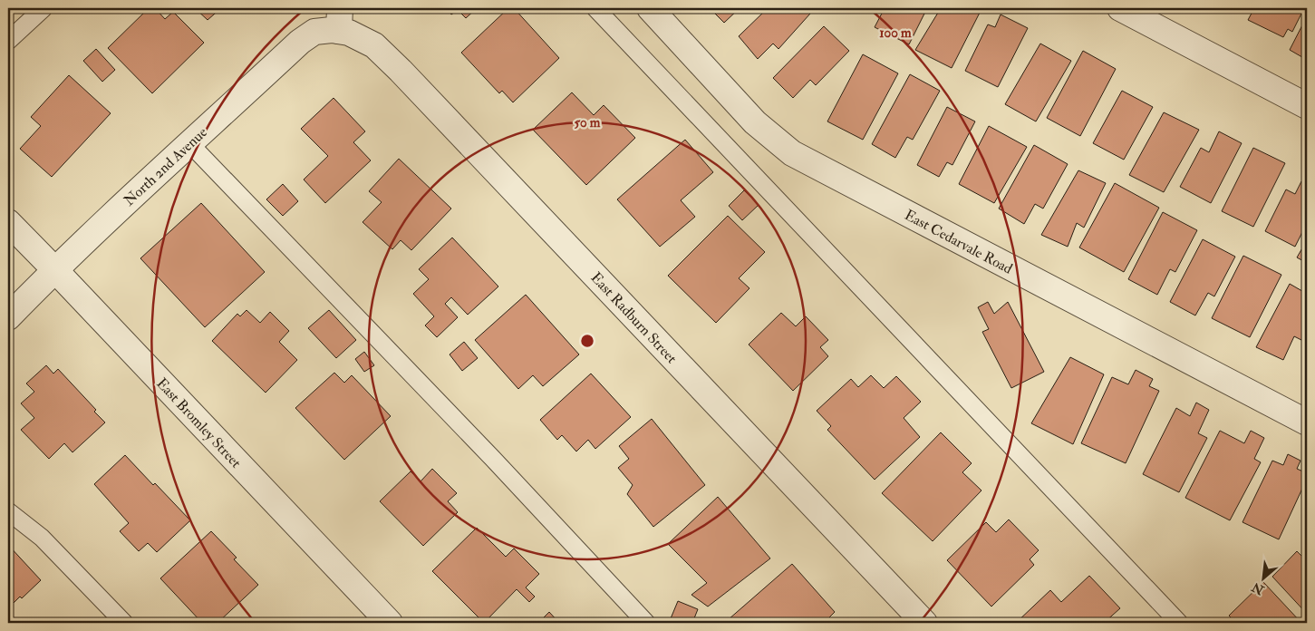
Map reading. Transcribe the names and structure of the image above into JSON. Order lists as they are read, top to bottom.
{
  "streets": {
    "street": [
      "North 2nd Avenue",
      "East Cedarvale Road",
      "East Radburn Street",
      "East Bromley Street"
    ]
  },
  "crossings": [
    ["North 2nd Avenue", "East Radburn Street"],
    ["North 2nd Avenue", "East Bromley Street"]
  ],
  "north": "bottom left",
  "rings": ["100 m", "50 m"]
}
